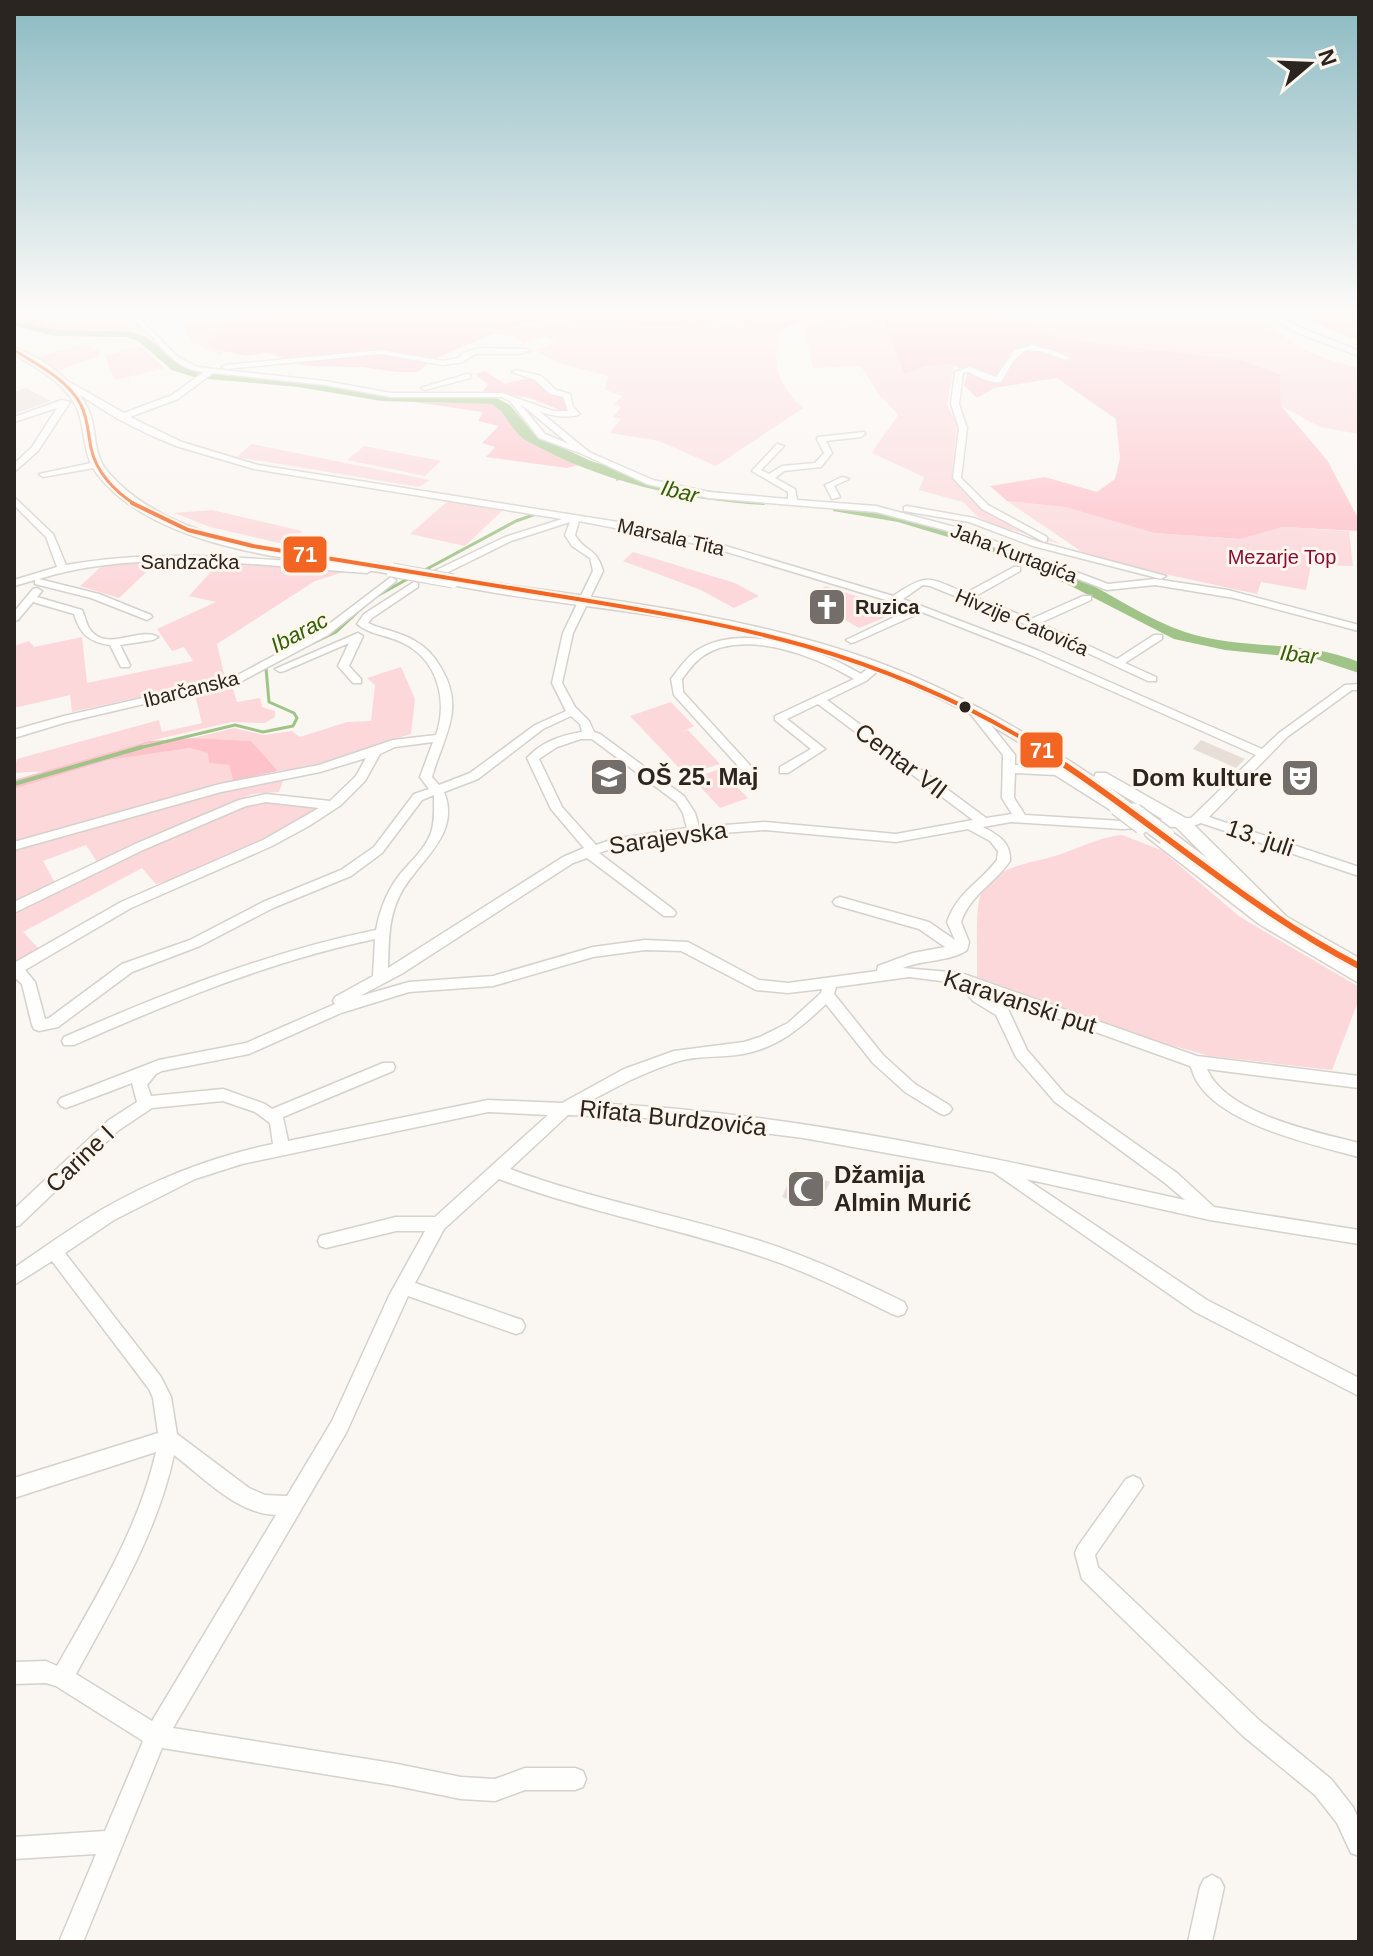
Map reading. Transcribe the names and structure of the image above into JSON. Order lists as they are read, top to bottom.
{
  "streets": {
    "street": [
      "Marsala Tita",
      "Jaha Kurtagića",
      "Sandzačka",
      "Hivzije Ćatovića",
      "Ibarčanska",
      "Centar VII",
      "Sarajevska",
      "13. juli",
      "Karavanski put",
      "Rifata Burdzovića",
      "Carine I"
    ]
  },
  "crossings": [
    ["Marsala Tita", "Hivzije Ćatovića"],
    ["Marsala Tita", "13. juli"],
    ["Centar VII", "Sarajevska"],
    ["Sarajevska", "13. juli"],
    ["Sarajevska", "Karavanski put"]
  ],
  "water": ["Ibar", "Ibarac"],
  "parks": ["Mezarje Top"],
  "places": {
    "church": ["Ruzica"],
    "school or university": ["OŠ 25. Maj"],
    "theatre": ["Dom kulture"],
    "mosque": ["Džamija Almin Murić"]
  },
  "lines": ["transit line 71"],
  "north": "right"
}
